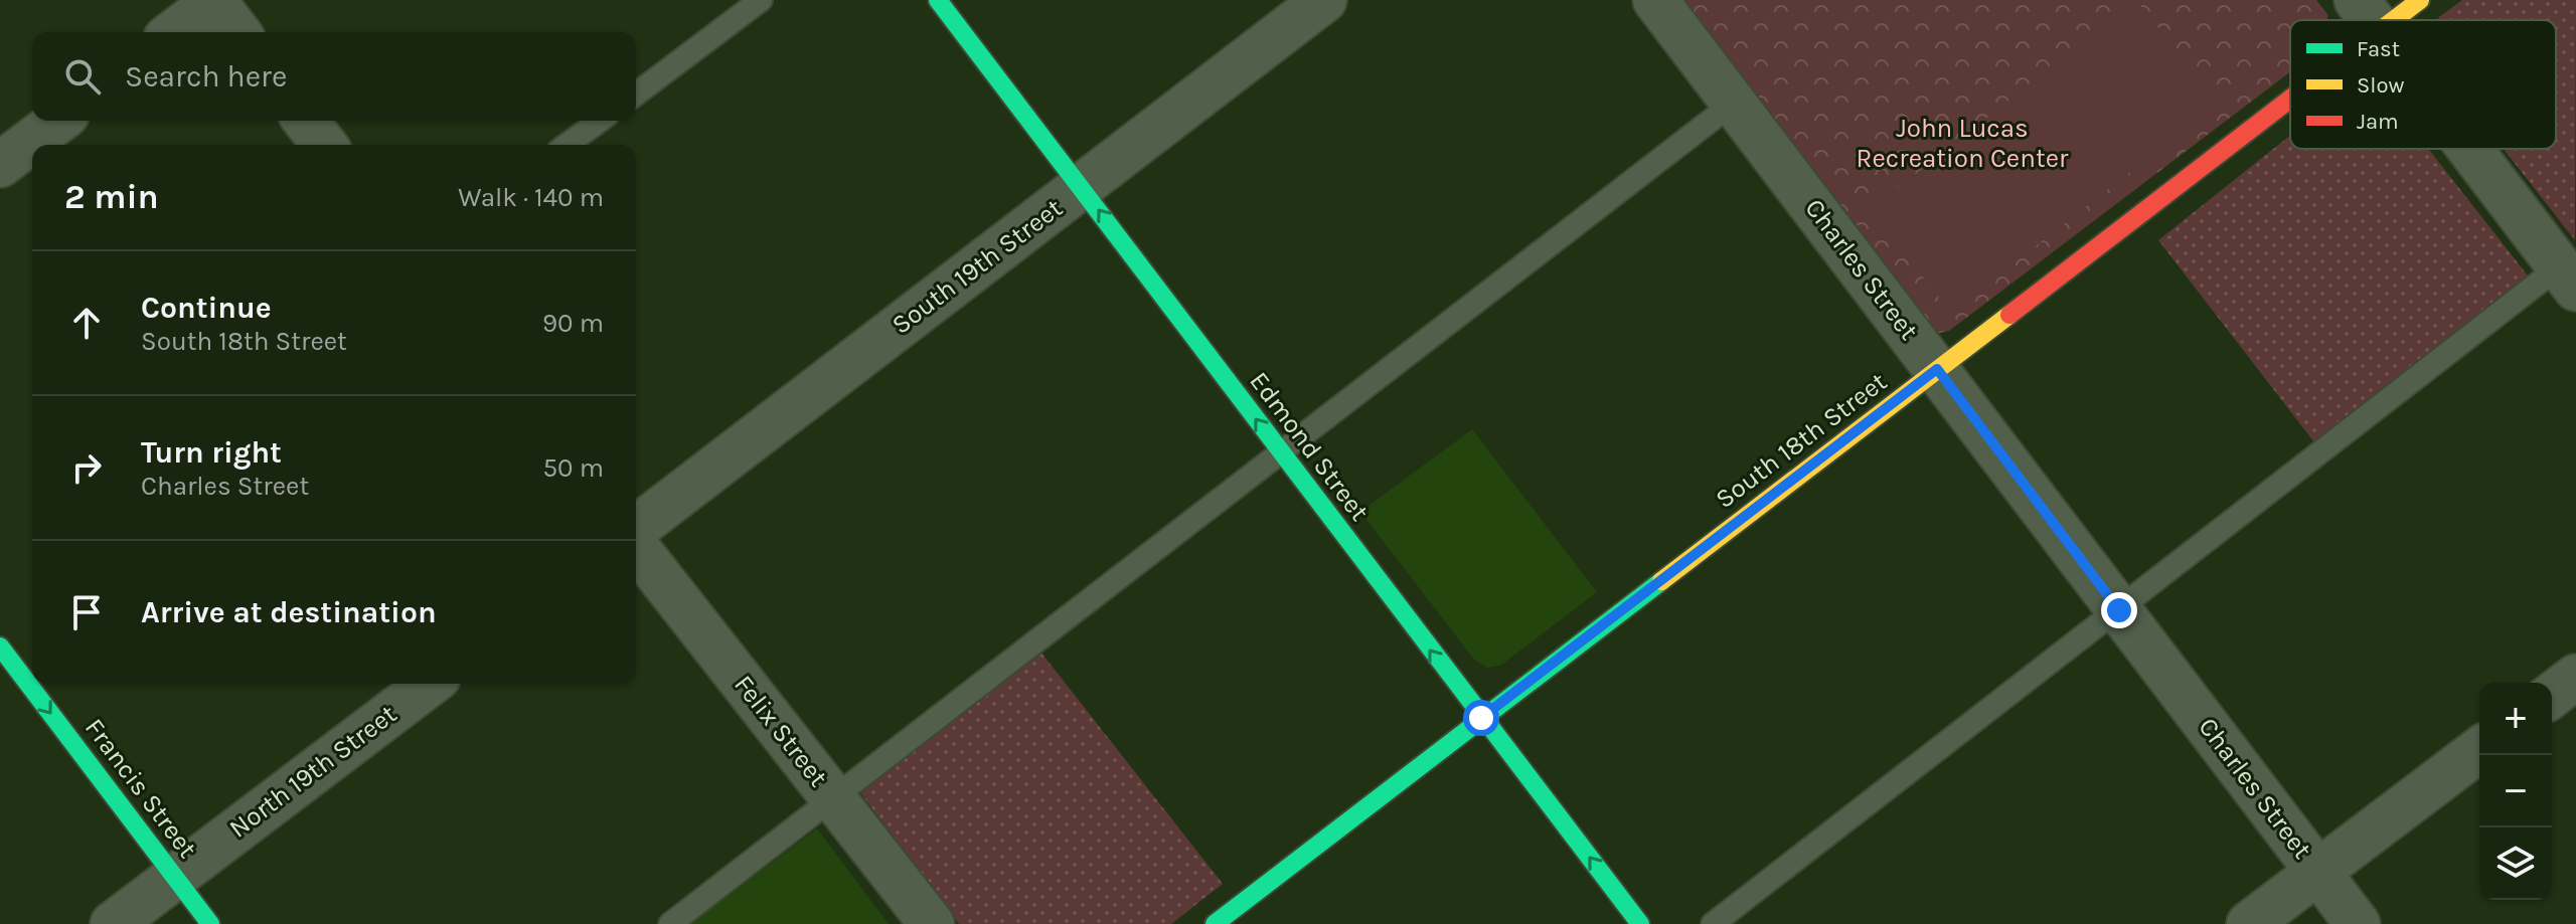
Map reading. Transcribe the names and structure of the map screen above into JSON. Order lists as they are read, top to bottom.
{
  "streets": {
    "street": [
      "South 19th Street",
      "Charles Street",
      "South 18th Street",
      "Edmond Street",
      "Felix Street",
      "North 19th Street",
      "Francis Street"
    ]
  },
  "crossings": [
    ["South 19th Street", "Edmond Street"],
    ["Charles Street", "South 18th Street"],
    ["South 18th Street", "Edmond Street"],
    ["North 19th Street", "Francis Street"]
  ],
  "one_way": ["Edmond Street", "Francis Street"],
  "parks": ["John Lucas Recreation Center"],
  "legend": ["Fast", "Slow", "Jam"],
  "page": {
    "search": "Search here",
    "heading": ["2 min", "Walk · 140 m"],
    "list": [
      ["Continue", "South 18th Street", "90 m"],
      ["Turn right", "Charles Street", "50 m"],
      "Arrive at destination"
    ],
    "map_buttons": ["+", "−"]
  }
}
